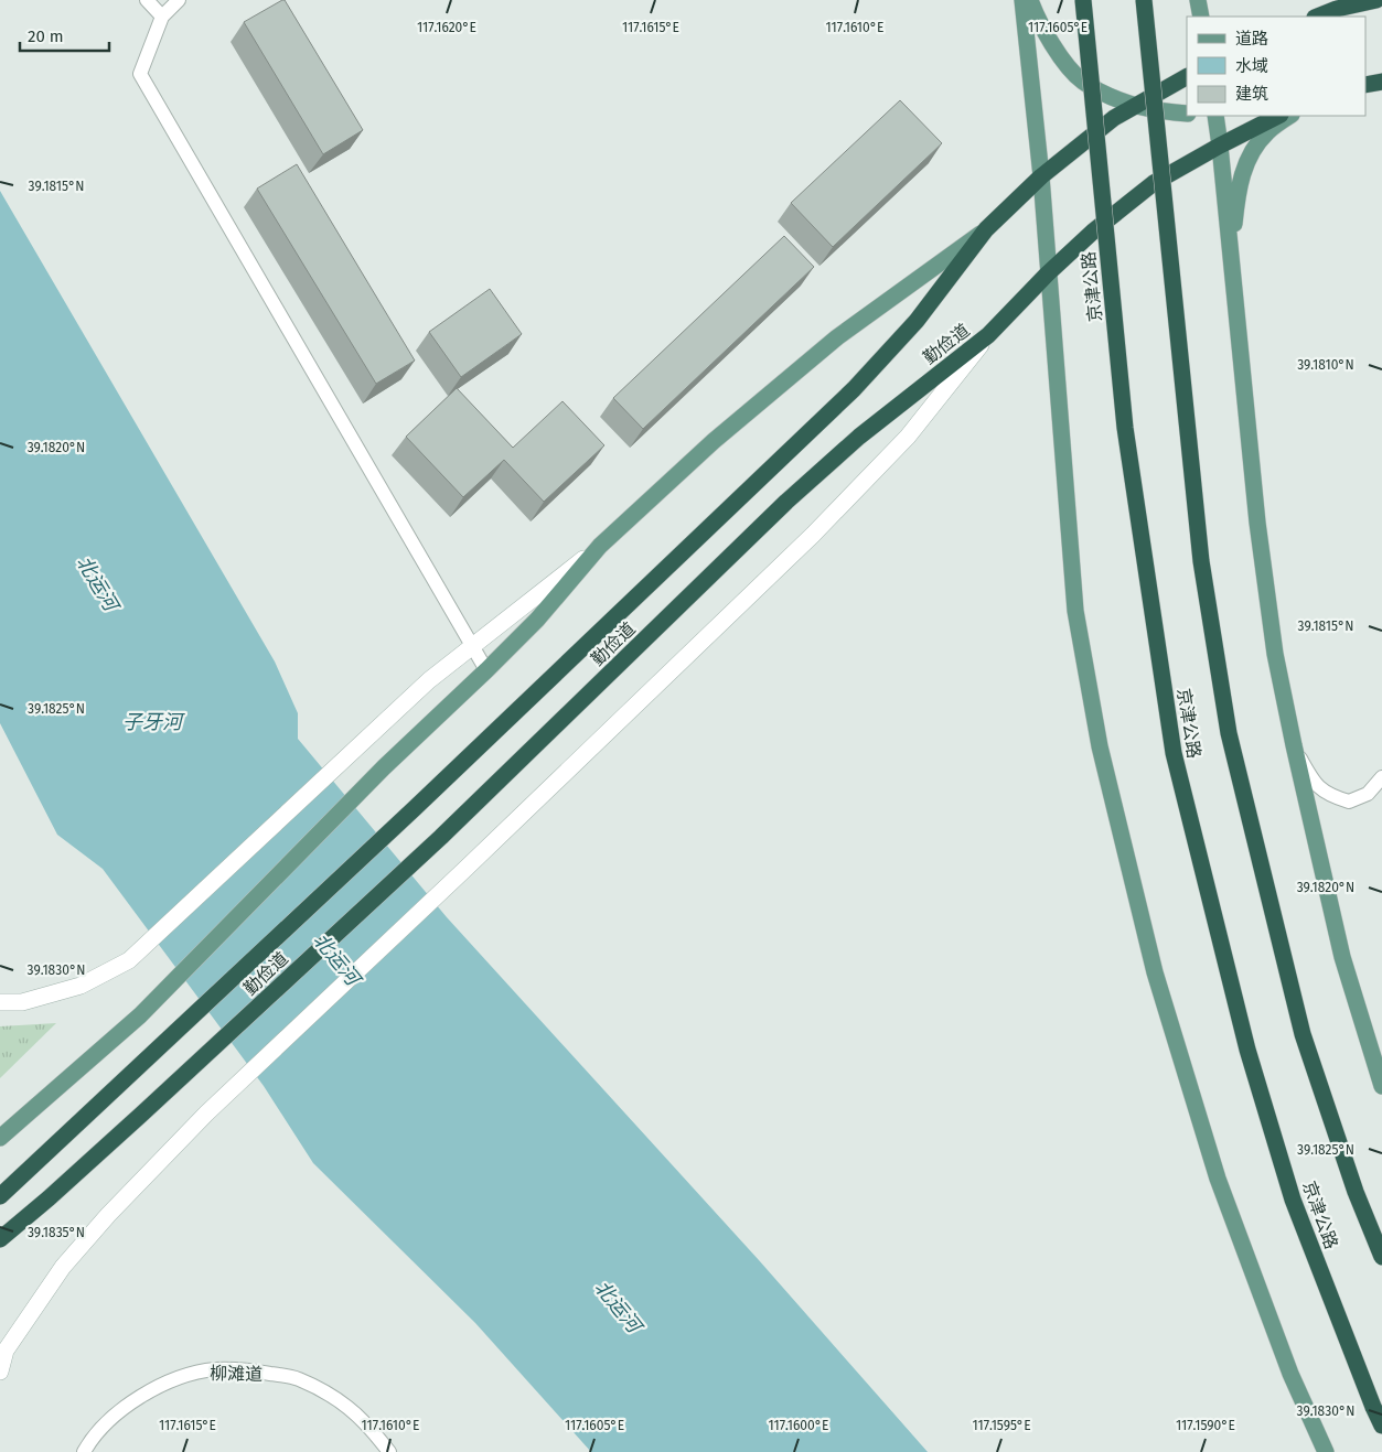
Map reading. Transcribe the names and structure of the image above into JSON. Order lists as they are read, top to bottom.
{
  "streets": {
    "highway": ["京津公路", "勤俭道"],
    "lane": ["柳滩道"]
  },
  "water": ["北运河", "子牙河"],
  "legend": ["道路", "水域", "建筑"],
  "scale_bar": "20 m",
  "coordinates": [
    "117.1620°E",
    "117.1615°E",
    "117.1610°E",
    "117.1605°E",
    "39.1815°N",
    "39.1810°N",
    "39.1820°N",
    "39.1825°N",
    "39.1830°N",
    "39.1835°N",
    "117.1600°E",
    "117.1595°E",
    "117.1590°E"
  ]
}
